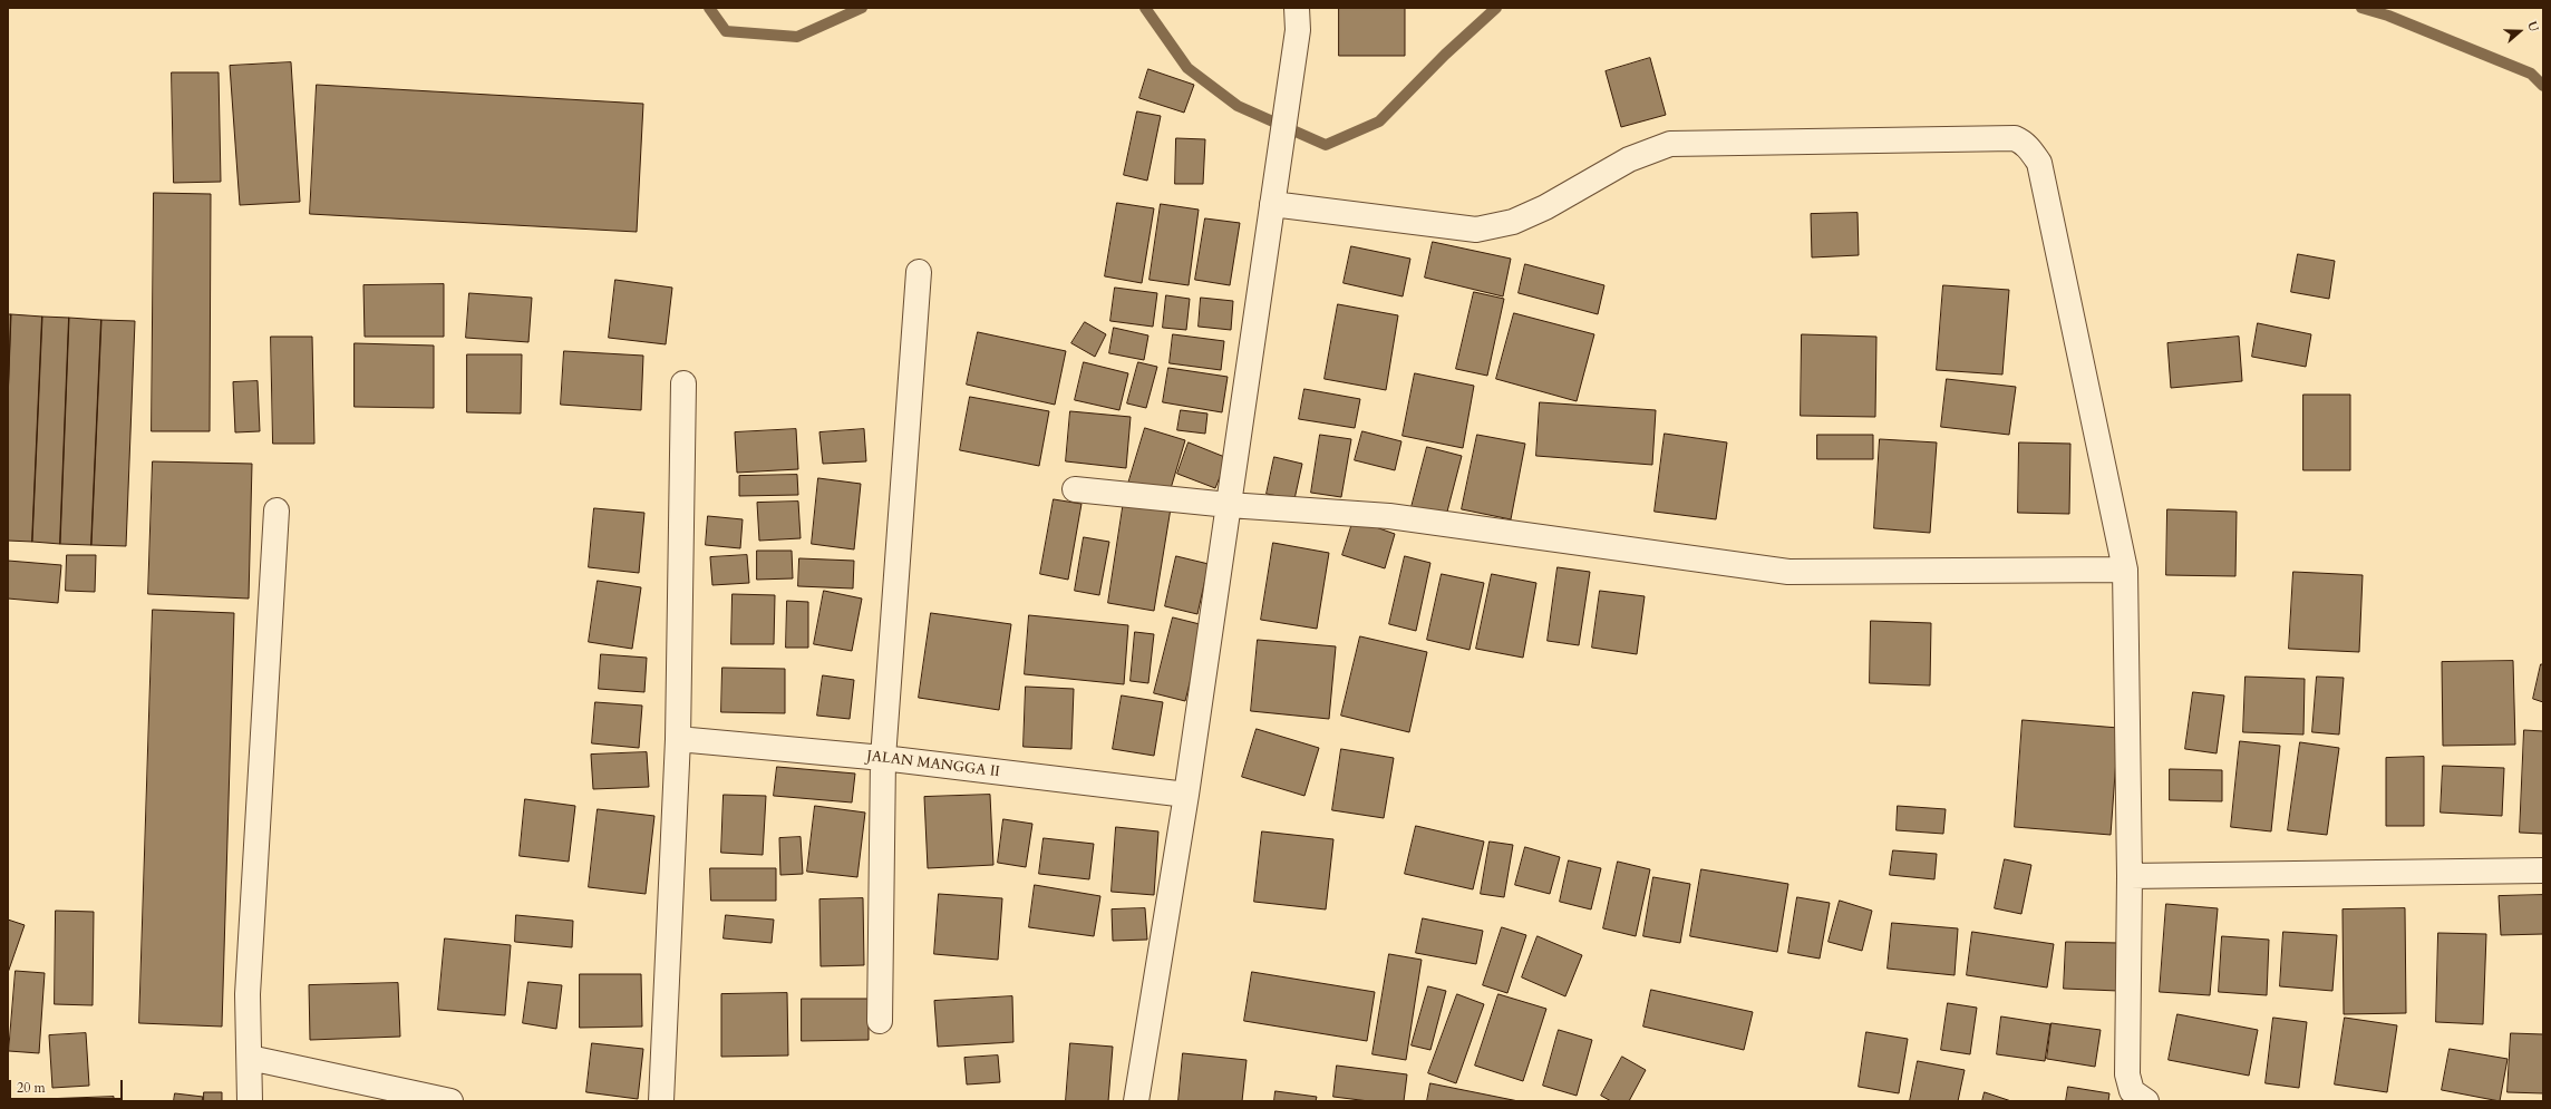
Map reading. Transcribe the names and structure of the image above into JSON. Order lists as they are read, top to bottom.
{
  "streets": {
    "street": ["JALAN MANGGA II"]
  },
  "scale_bar": "20 m",
  "north": "right"
}
